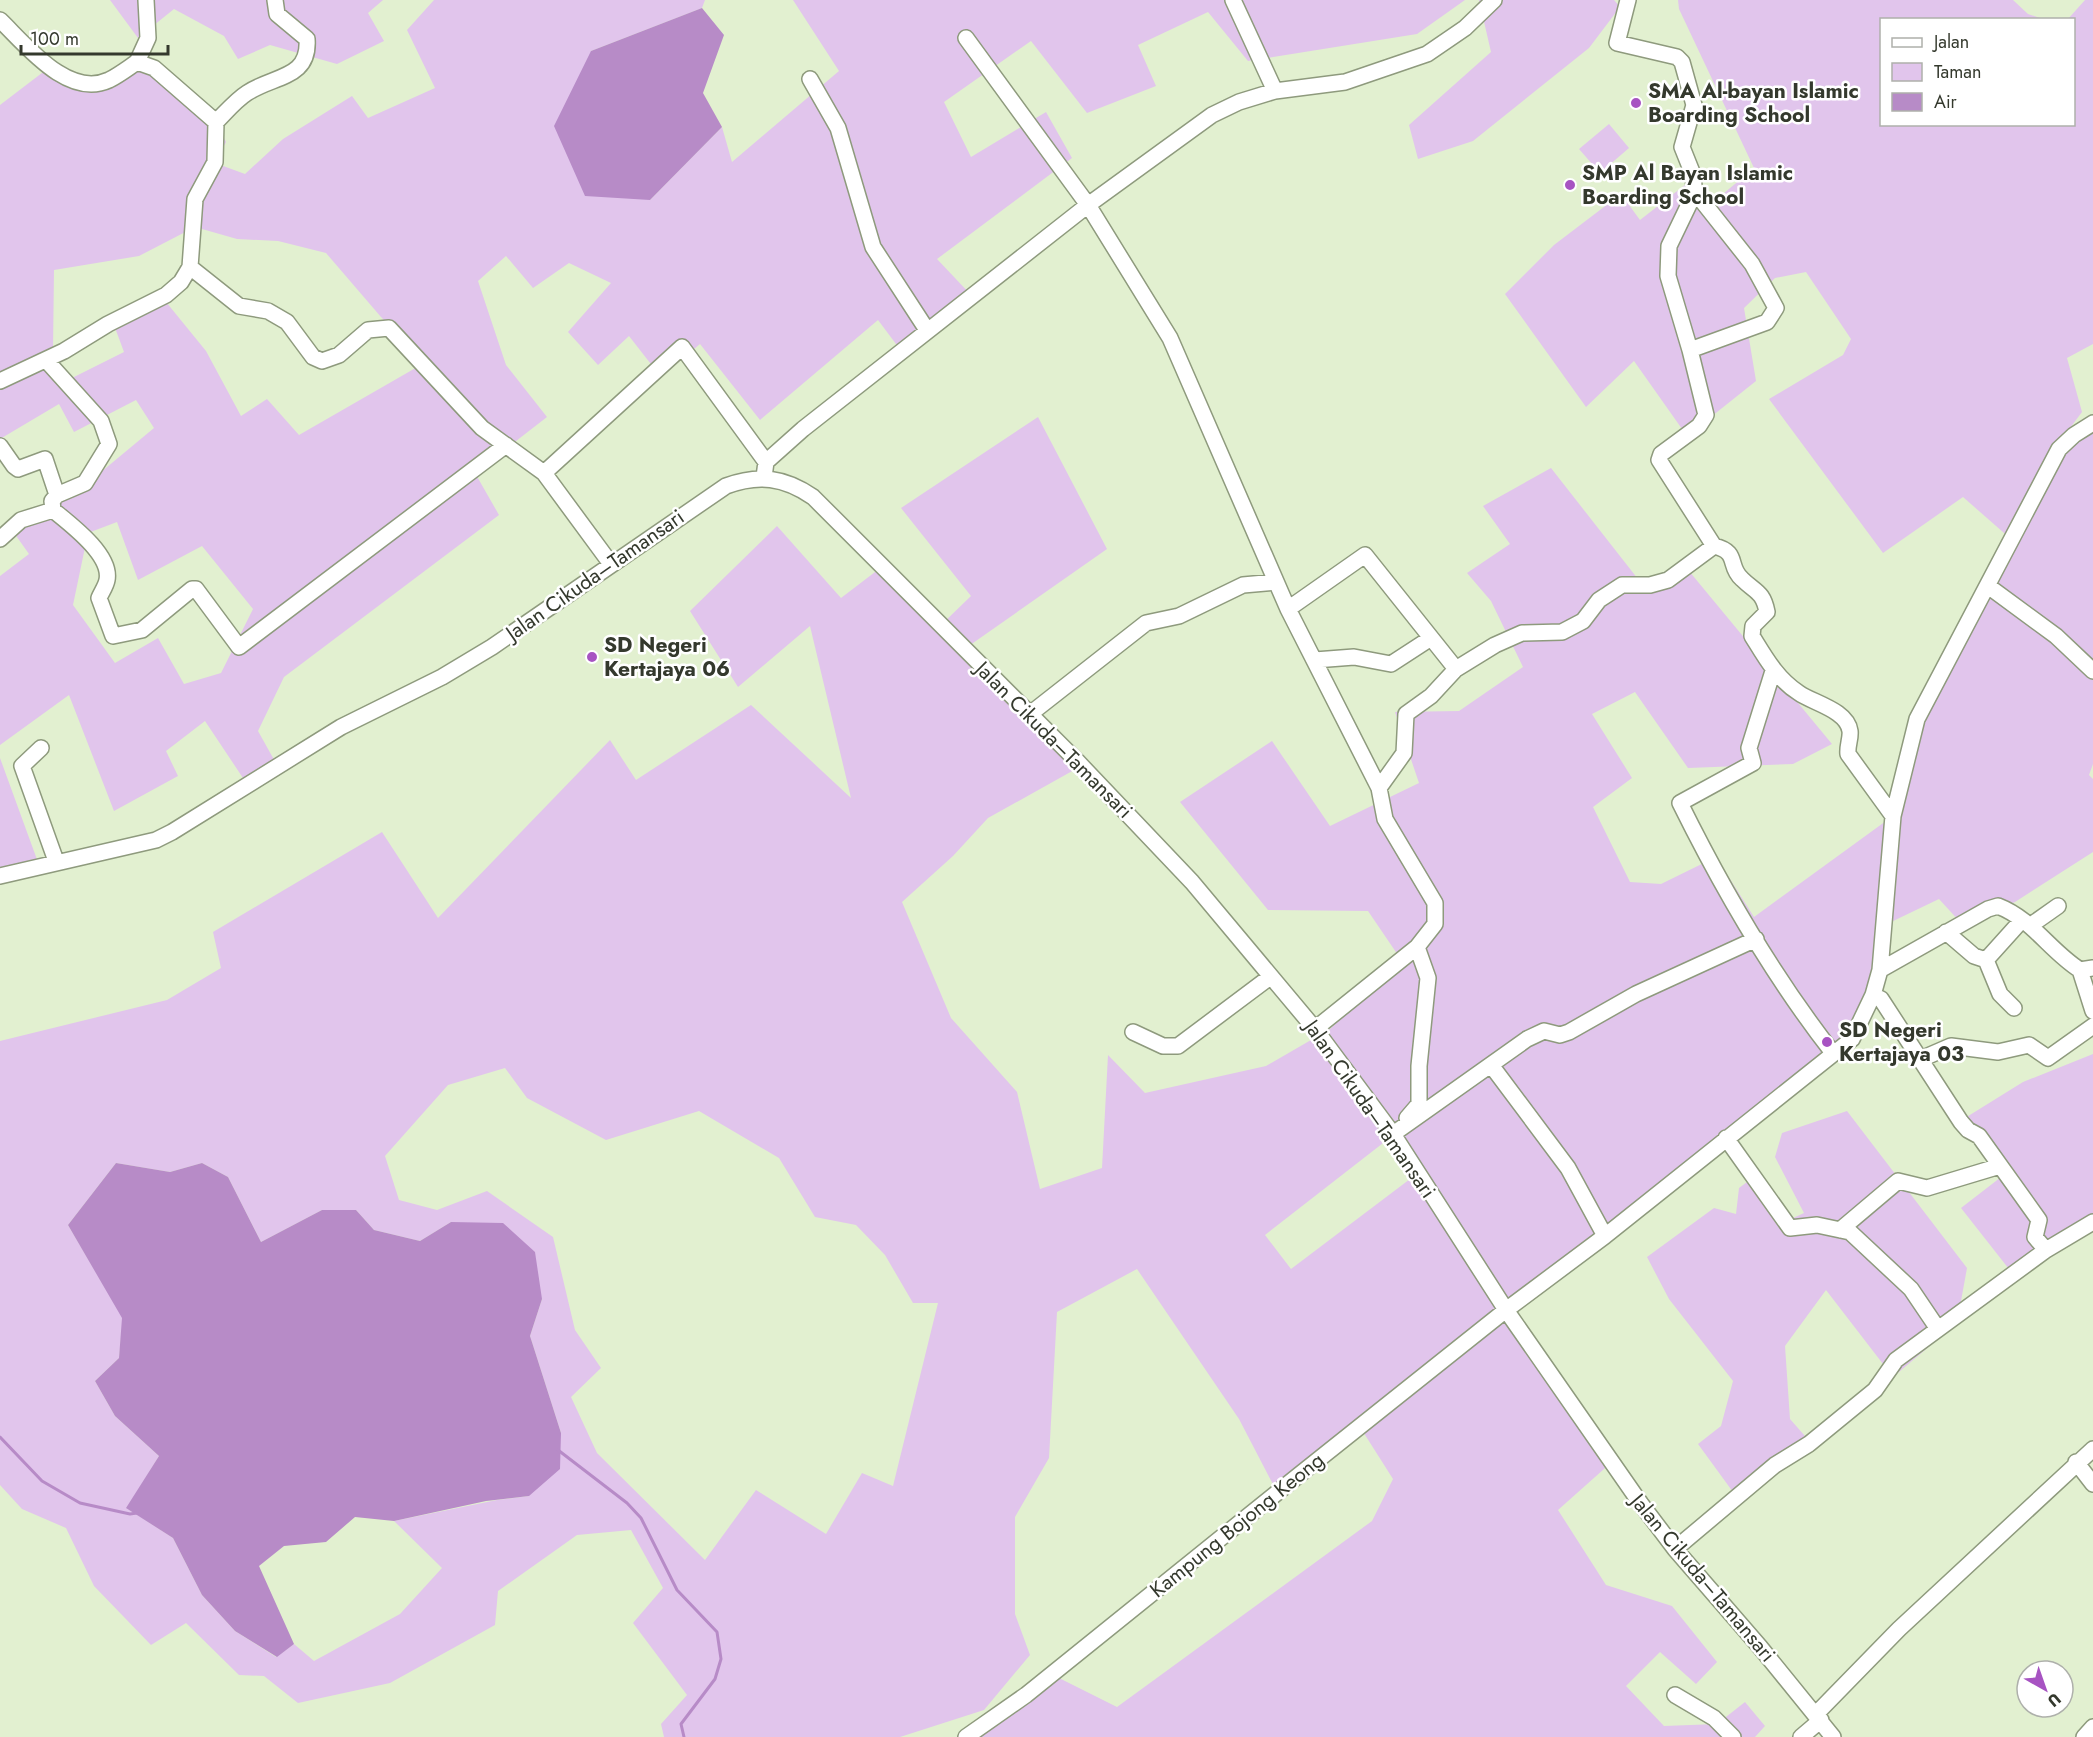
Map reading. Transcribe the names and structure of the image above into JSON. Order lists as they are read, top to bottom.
{
  "streets": {
    "street": ["Jalan Cikuda–Tamansari", "Kampung Bojong Keong"]
  },
  "crossings": [
    ["Jalan Cikuda–Tamansari", "Kampung Bojong Keong"]
  ],
  "places": [
    "SMA Al-bayan Islamic Boarding School",
    "SMP Al Bayan Islamic Boarding School",
    "SD Negeri Kertajaya 06",
    "SD Negeri Kertajaya 03"
  ],
  "legend": ["Jalan", "Taman", "Air"],
  "scale_bar": "100 m",
  "north": "bottom right"
}
